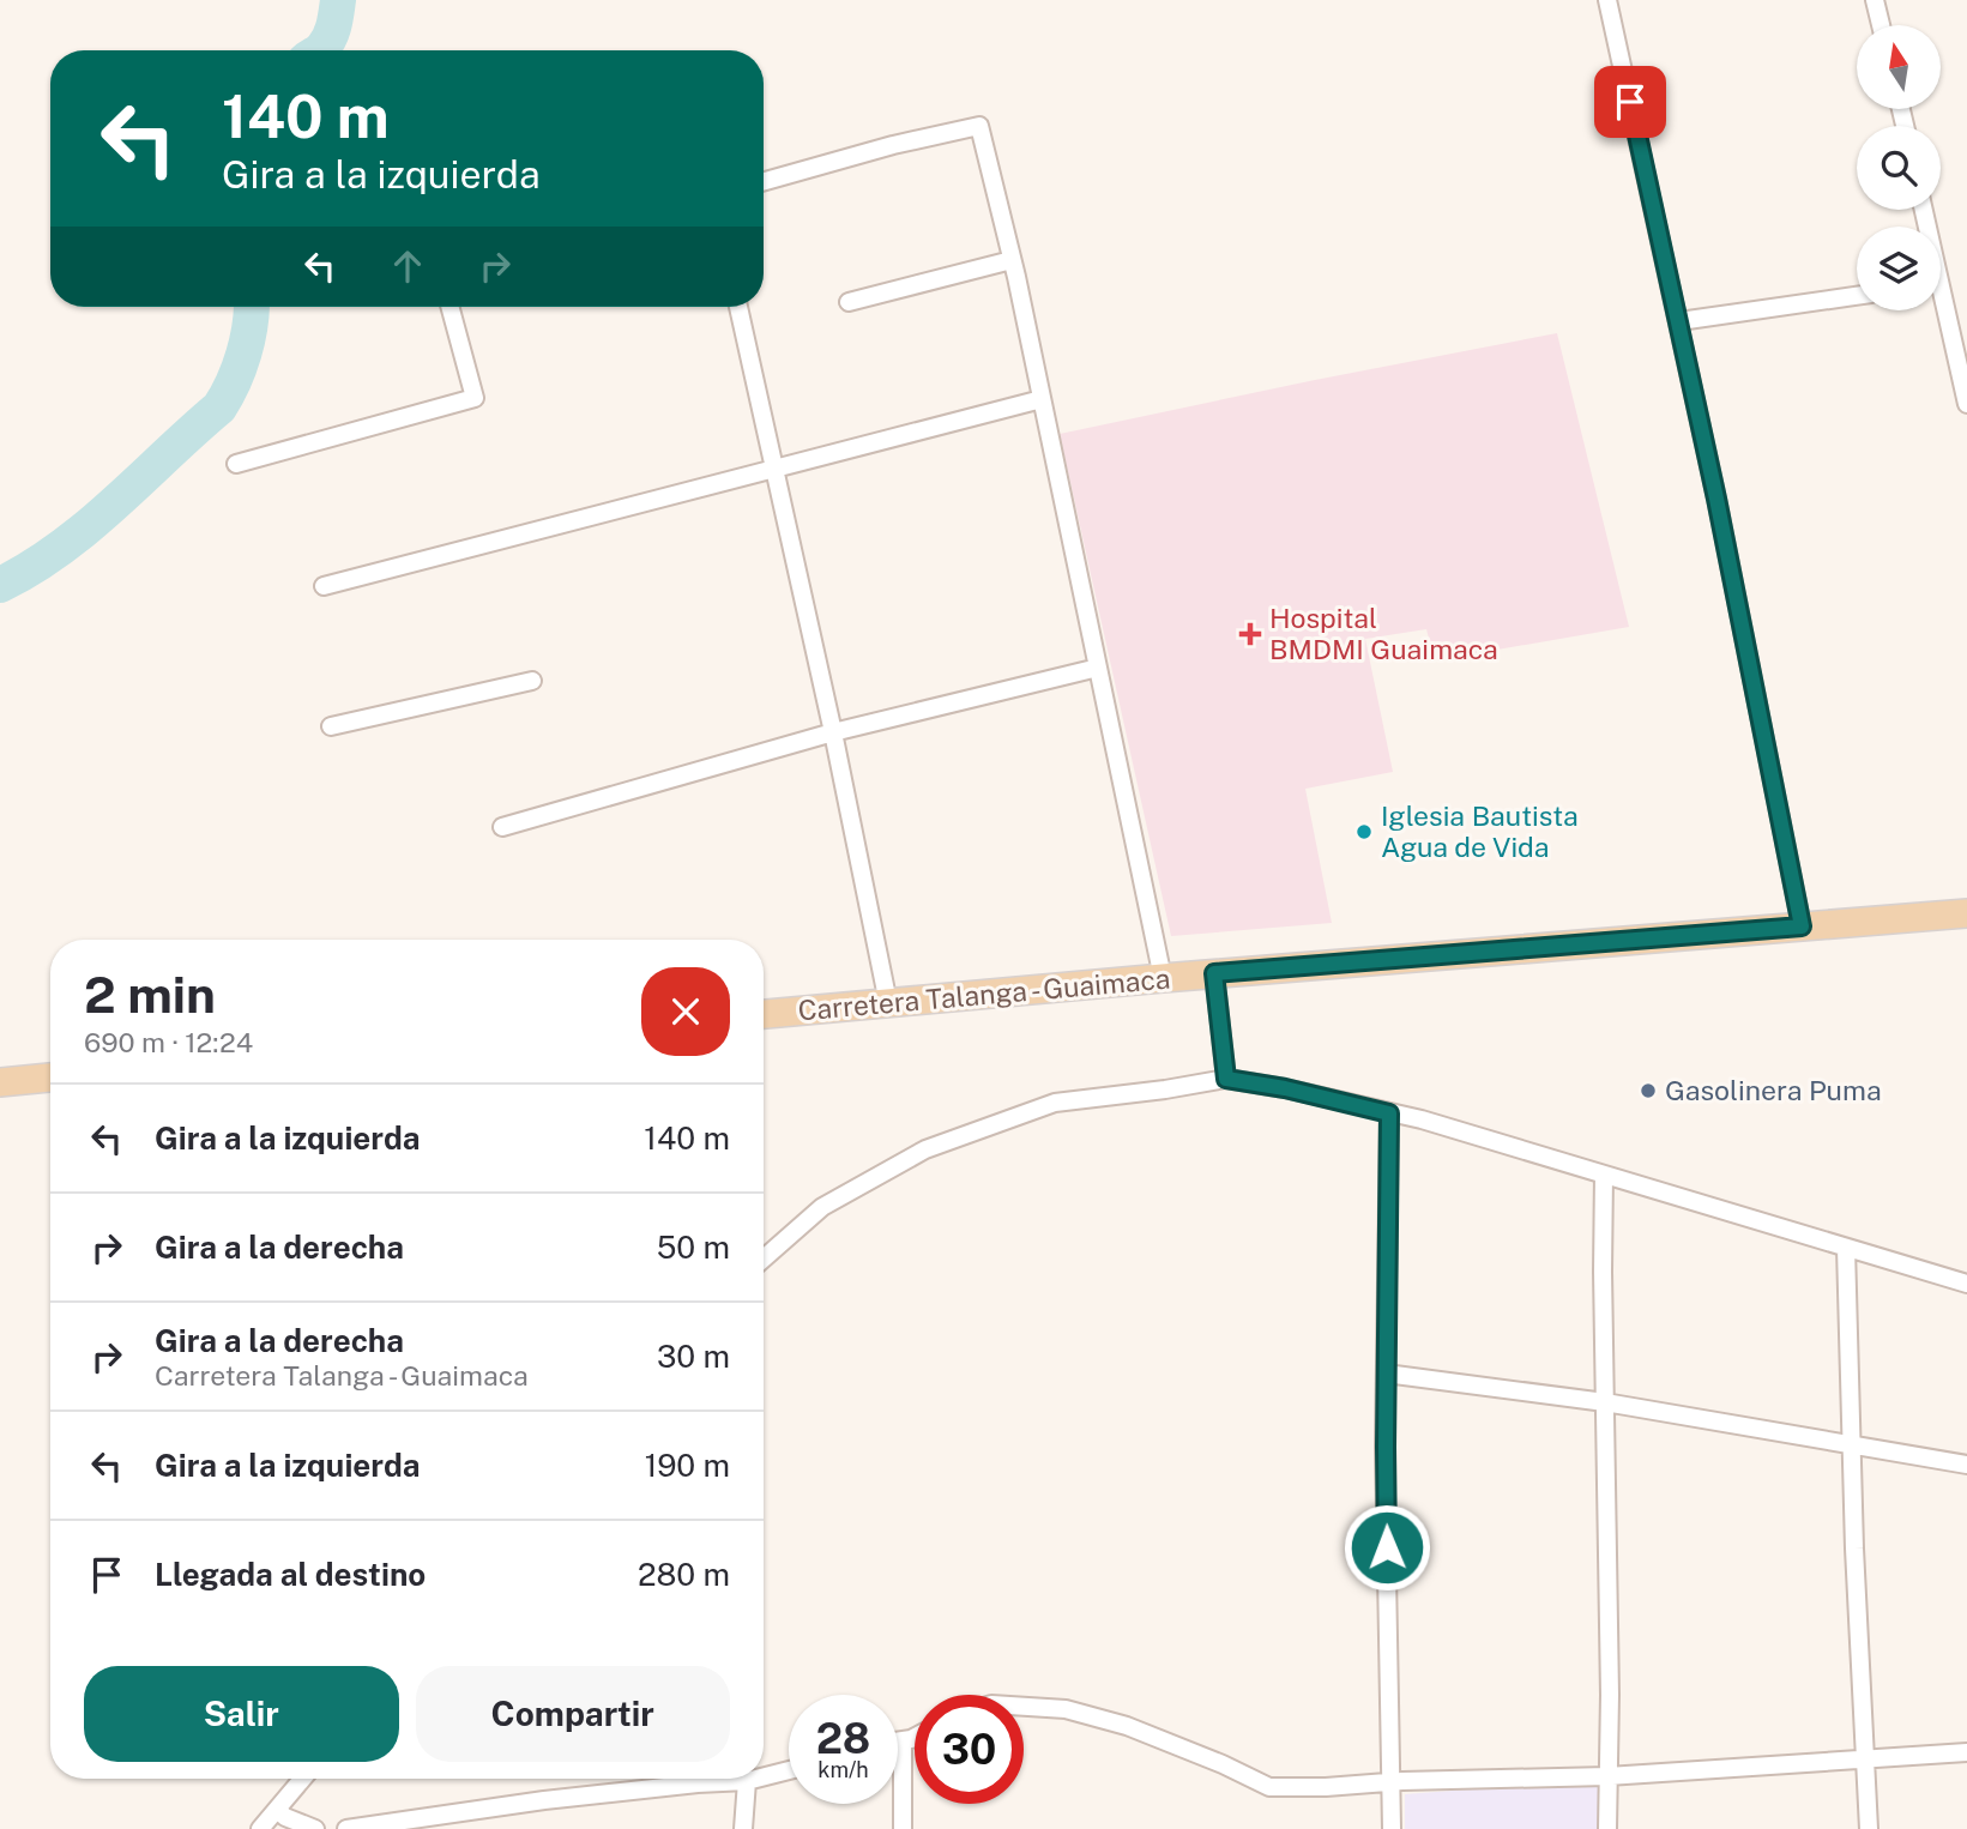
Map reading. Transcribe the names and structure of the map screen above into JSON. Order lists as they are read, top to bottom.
{
  "streets": {
    "main road": ["Carretera Talanga - Guaimaca"]
  },
  "places": {
    "health": ["Hospital BMDMI Guaimaca"],
    "other": ["Iglesia Bautista Agua de Vida", "Gasolinera Puma"]
  },
  "north": "top",
  "page": {
    "turn": ["140 m", "Gira a la izquierda"],
    "heading": ["2 min", "690 m · 12:24"],
    "list": [
      {
        "name": "Gira a la izquierda",
        "value": "140 m"
      },
      {
        "name": "Gira a la derecha",
        "value": "50 m"
      },
      {
        "name": "Gira a la derecha",
        "note": "Carretera Talanga - Guaimaca",
        "value": "30 m"
      },
      {
        "name": "Gira a la izquierda",
        "value": "190 m"
      },
      {
        "name": "Llegada al destino",
        "value": "280 m"
      }
    ],
    "buttons": ["Salir", "Compartir"],
    "speed": "28 km/h",
    "limit": "30"
  }
}
